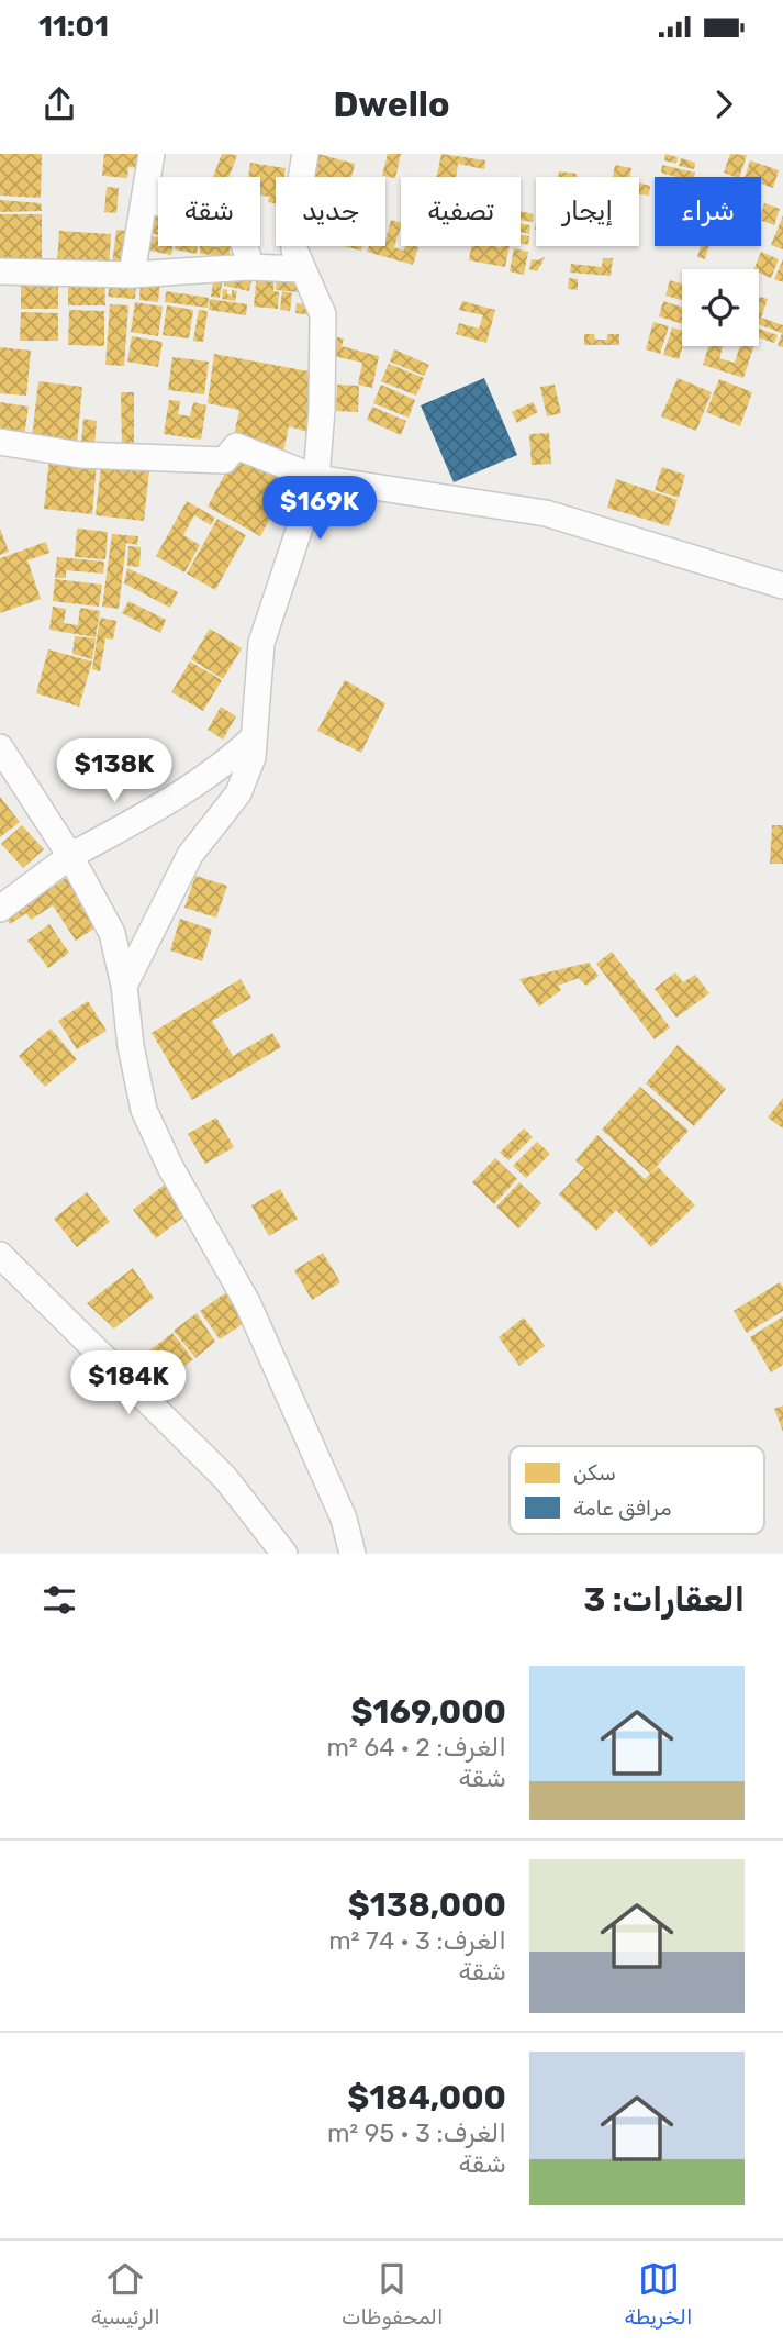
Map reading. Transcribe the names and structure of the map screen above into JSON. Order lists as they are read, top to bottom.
{
  "legend": ["سكن", "مرافق عامة"],
  "page": {
    "status": "11:01",
    "header": "Dwello",
    "chip": [
      "شراء",
      "إيجار",
      "تصفية",
      "جديد",
      "شقة"
    ],
    "price": ["$169K", "$138K", "$184K"],
    "heading": "العقارات: 3",
    "list": [
      {
        "name": "$169,000",
        "note": "الغرف: 2 · 64 m² · شقة"
      },
      {
        "name": "$138,000",
        "note": "الغرف: 3 · 74 m² · شقة"
      },
      {
        "name": "$184,000",
        "note": "الغرف: 3 · 95 m² · شقة"
      }
    ],
    "tabs": ["الخريطة", "المحفوظات", "الرئيسية"]
  }
}
